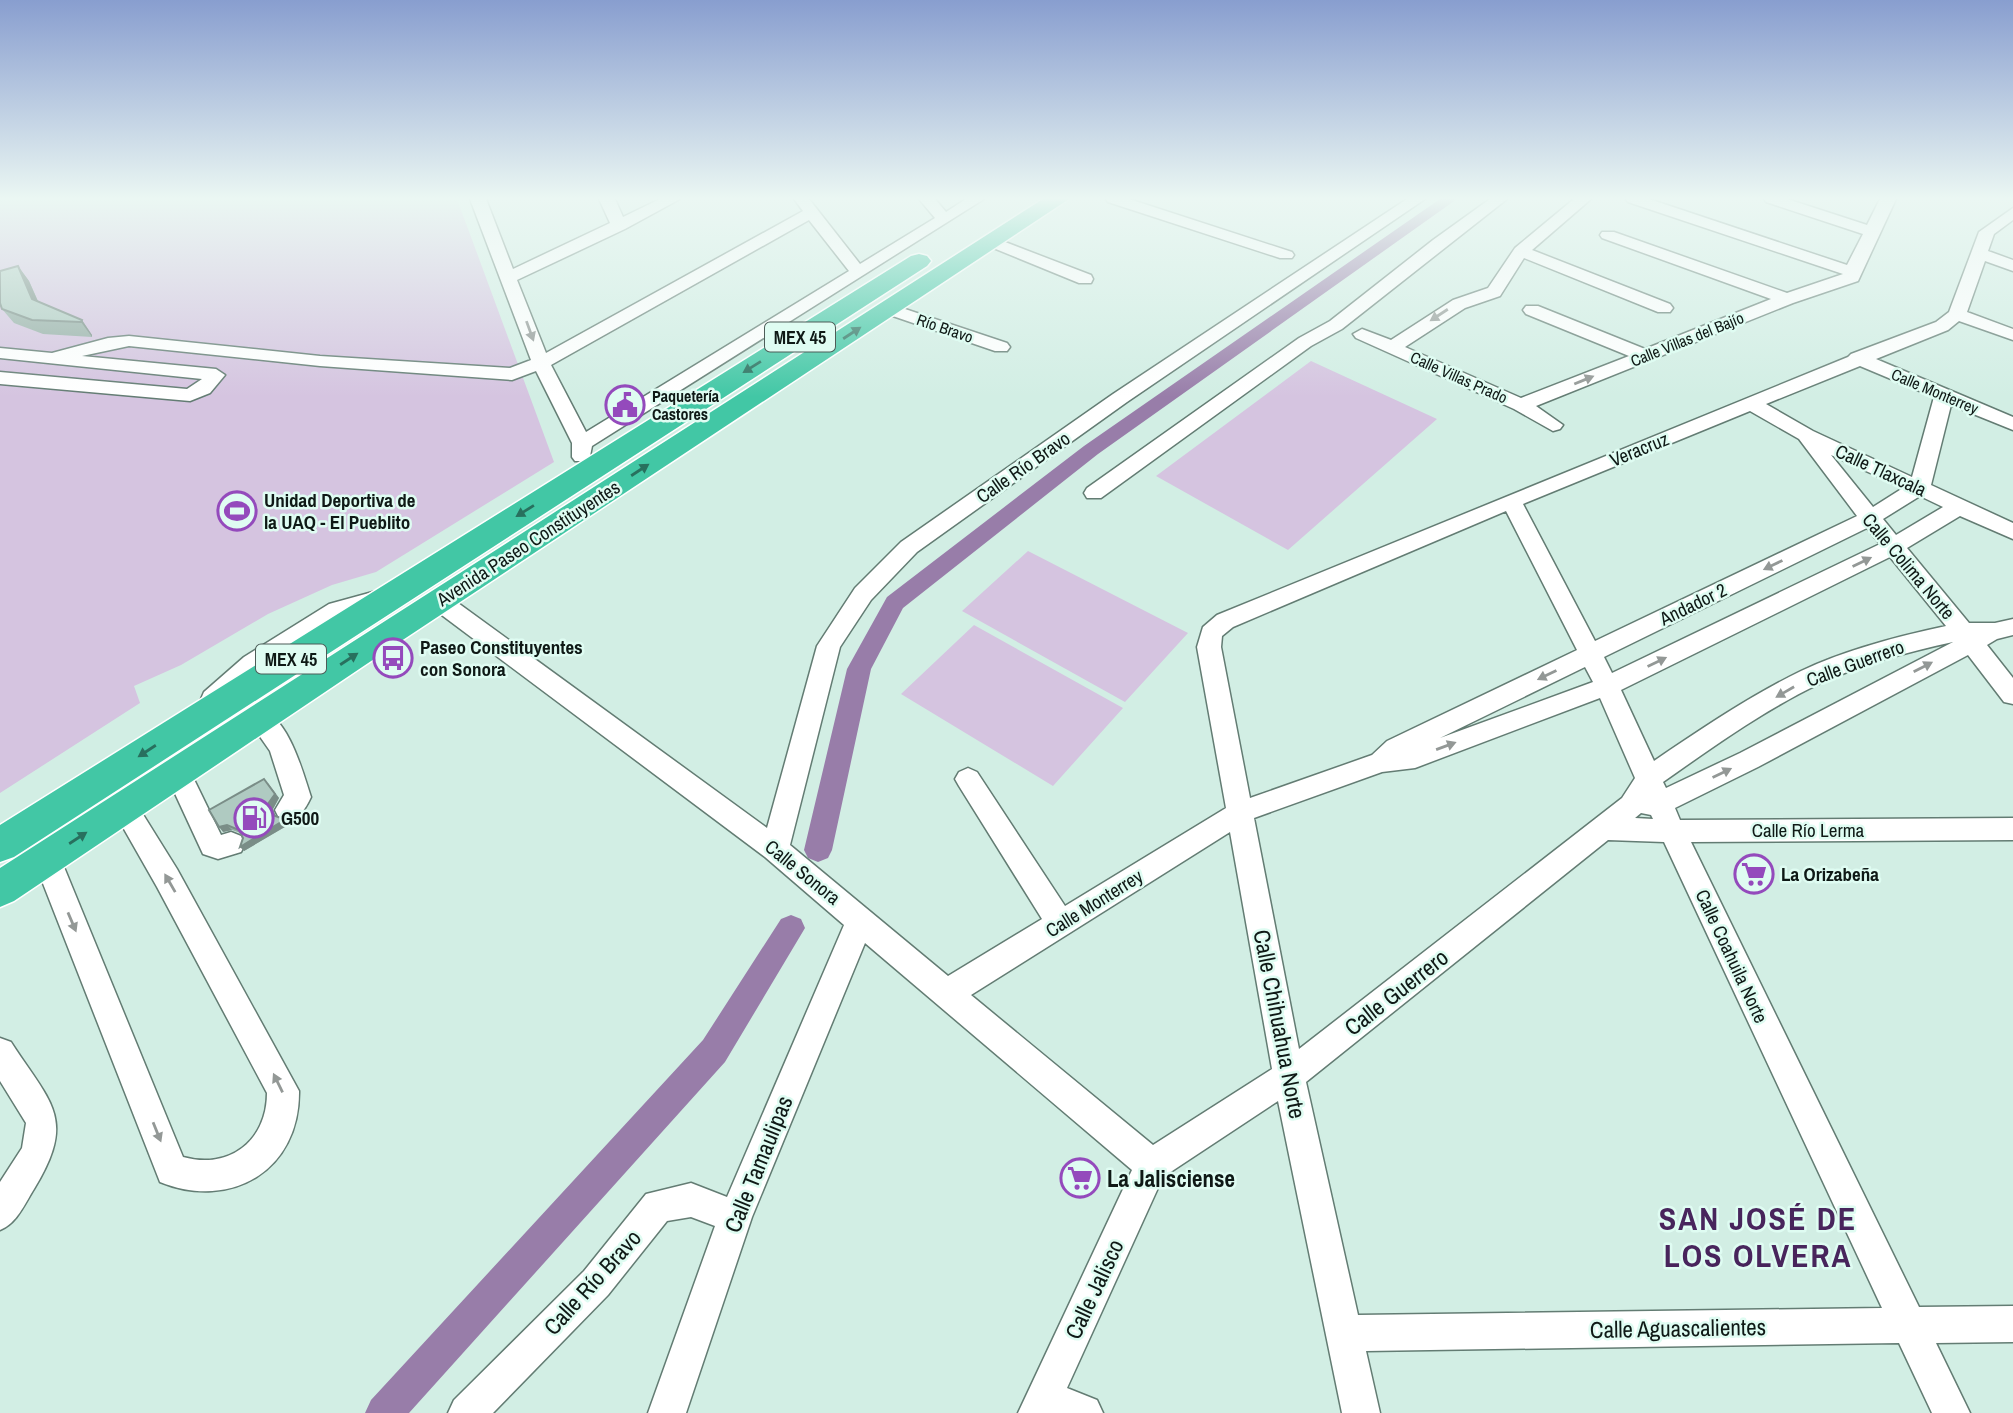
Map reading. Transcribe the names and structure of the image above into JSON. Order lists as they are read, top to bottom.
{
  "streets": {
    "highway": ["MEX 45", "Avenida Paseo Constituyentes"],
    "street": [
      "Río Bravo",
      "Calle Villas del Bajío",
      "Calle Villas Prado",
      "Calle Monterrey",
      "Veracruz",
      "Calle Río Bravo",
      "Calle Tlaxcala",
      "Calle Colima Norte",
      "Andador 2",
      "Calle Guerrero",
      "Calle Río Lerma",
      "Calle Sonora",
      "Calle Coahuila Norte",
      "Calle Chihuahua Norte",
      "Calle Tamaulipas",
      "Calle Jalisco",
      "Calle Aguascalientes"
    ]
  },
  "crossings": [
    ["Río Bravo", "Avenida Paseo Constituyentes"],
    ["Calle Villas del Bajío", "Calle Villas Prado"],
    ["Calle Monterrey", "Veracruz"],
    ["Calle Monterrey", "Andador 2"],
    ["Calle Monterrey", "Calle Sonora"],
    ["Calle Monterrey", "Calle Chihuahua Norte"],
    ["Veracruz", "Calle Tlaxcala"],
    ["Veracruz", "Calle Coahuila Norte"],
    ["Veracruz", "Calle Chihuahua Norte"],
    ["Calle Río Bravo", "Calle Sonora"],
    ["Calle Río Bravo", "Calle Tamaulipas"],
    ["Calle Tlaxcala", "Calle Colima Norte"],
    ["Calle Tlaxcala", "Andador 2"],
    ["Avenida Paseo Constituyentes", "Calle Sonora"],
    ["Calle Colima Norte", "Andador 2"],
    ["Calle Colima Norte", "Calle Guerrero"],
    ["Andador 2", "Calle Coahuila Norte"],
    ["Andador 2", "Calle Chihuahua Norte"],
    ["Calle Guerrero", "Calle Río Lerma"],
    ["Calle Guerrero", "Calle Sonora"],
    ["Calle Guerrero", "Calle Coahuila Norte"],
    ["Calle Guerrero", "Calle Chihuahua Norte"],
    ["Calle Guerrero", "Calle Jalisco"],
    ["Calle Río Lerma", "Calle Coahuila Norte"],
    ["Calle Sonora", "Calle Tamaulipas"],
    ["Calle Sonora", "Calle Jalisco"],
    ["Calle Coahuila Norte", "Calle Aguascalientes"],
    ["Calle Chihuahua Norte", "Calle Aguascalientes"]
  ],
  "districts": ["SAN JOSÉ DE LOS OLVERA"],
  "places": {
    "public building": ["Paquetería Castores"],
    "sports": ["Unidad Deportiva de la UAQ - El Pueblito"],
    "bus stop": ["Paseo Constituyentes con Sonora"],
    "fuel station": ["G500"],
    "supermarket": ["La Orizabeña", "La Jalisciense"]
  }
}
